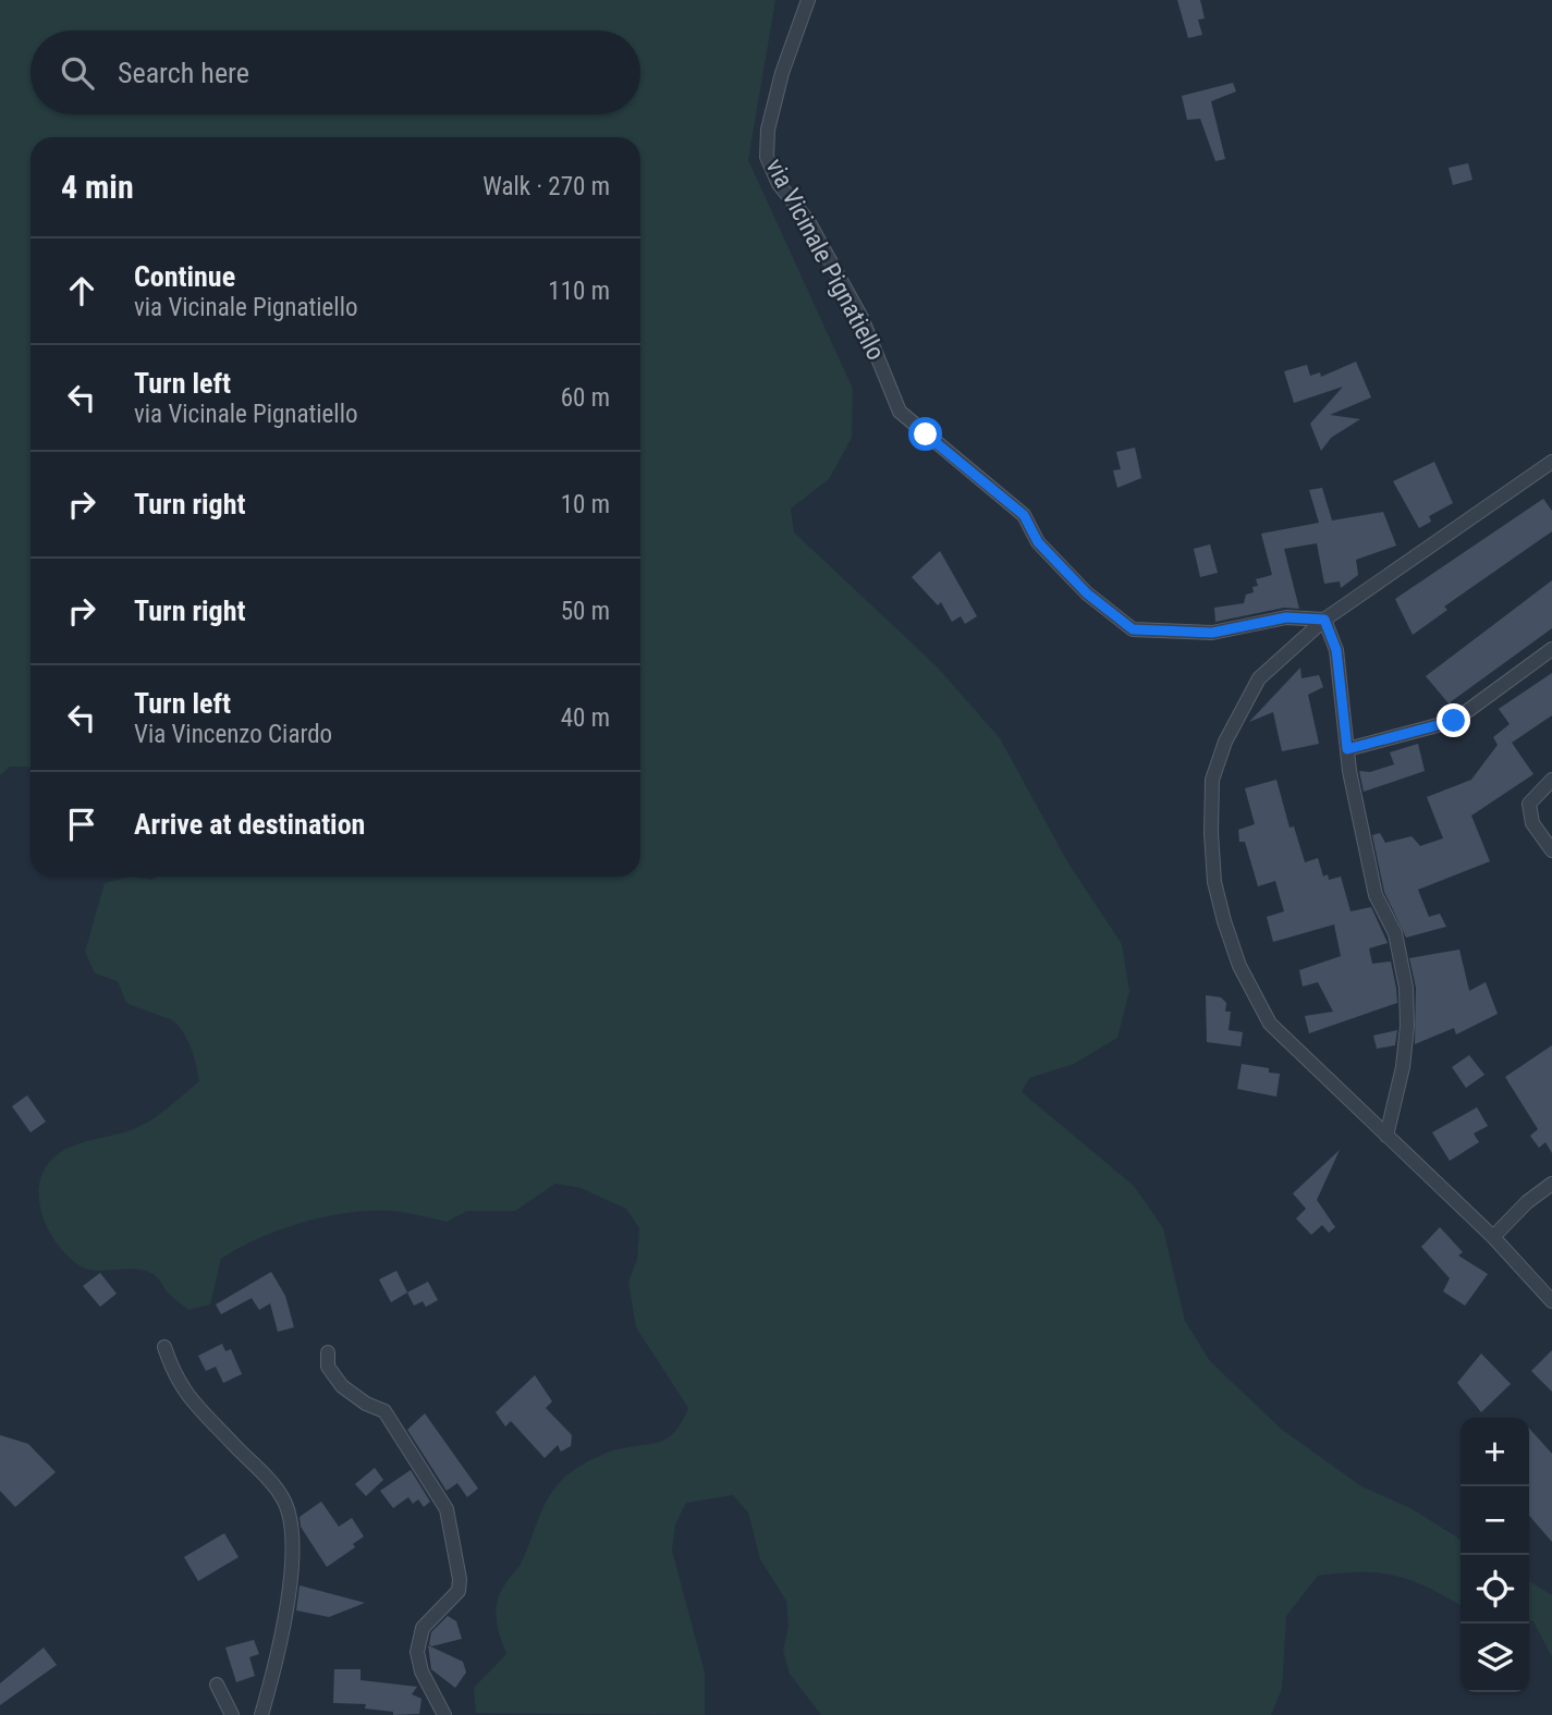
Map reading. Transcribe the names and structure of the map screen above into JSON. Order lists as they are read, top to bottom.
{
  "streets": {
    "street": ["via Vicinale Pignatiello"]
  },
  "page": {
    "search": "Search here",
    "heading": ["4 min", "Walk · 270 m"],
    "list": [
      ["Continue", "via Vicinale Pignatiello", "110 m"],
      ["Turn left", "via Vicinale Pignatiello", "60 m"],
      ["Turn right", "10 m"],
      ["Turn right", "50 m"],
      ["Turn left", "Via Vincenzo Ciardo", "40 m"],
      "Arrive at destination"
    ],
    "map_buttons": ["+", "−"]
  }
}
